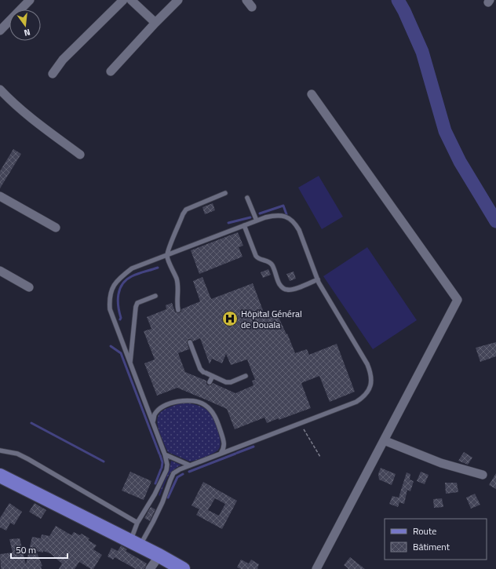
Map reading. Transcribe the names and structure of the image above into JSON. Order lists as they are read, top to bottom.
{
  "places": {
    "hospital": ["Hôpital Général de Douala"]
  },
  "legend": ["Route", "Bâtiment"],
  "scale_bar": "50 m",
  "north": "bottom"
}
